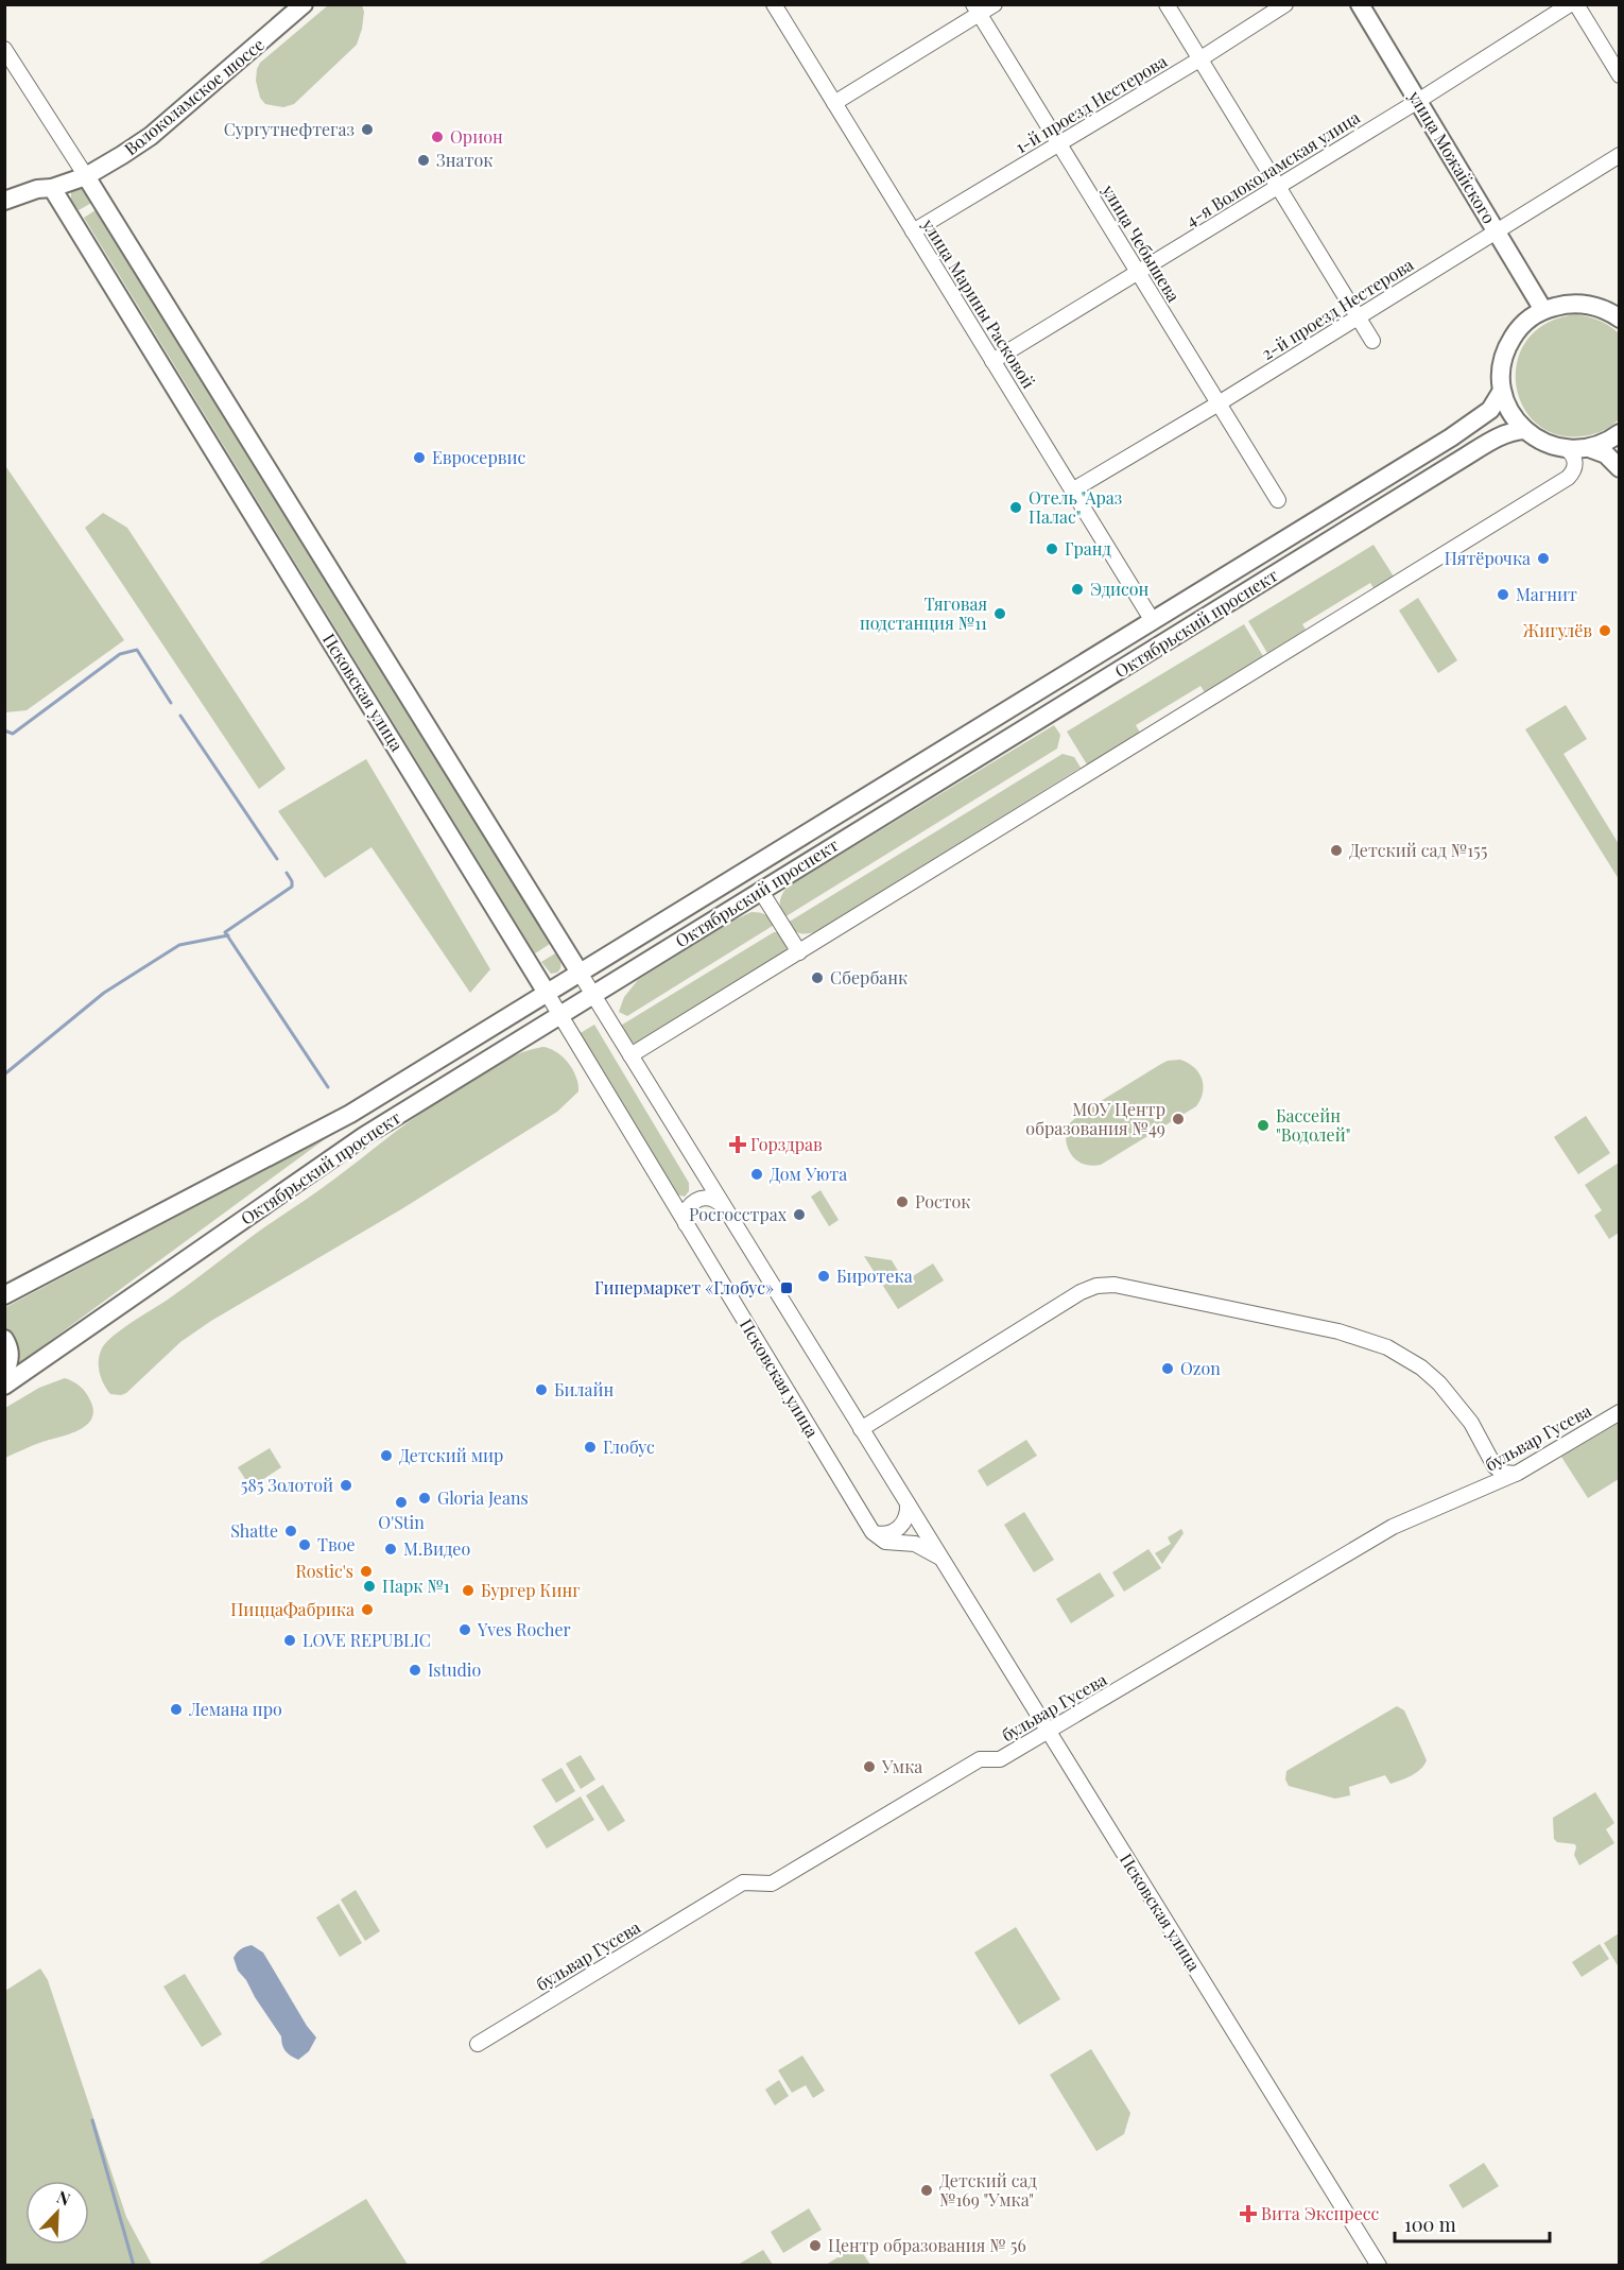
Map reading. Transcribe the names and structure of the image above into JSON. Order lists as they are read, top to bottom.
{
  "streets": {
    "main road": [
      "Волоколамское шоссе",
      "улица Можайского",
      "Октябрьский проспект",
      "Псковская улица"
    ],
    "street": [
      "1-й проезд Нестерова",
      "4-я Волоколамская улица",
      "улица Чебышева",
      "улица Марины Расковой",
      "2-й проезд Нестерова",
      "бульвар Гусева"
    ]
  },
  "crossings": [
    ["Волоколамское шоссе", "Псковская улица"],
    ["1-й проезд Нестерова", "улица Чебышева"],
    ["1-й проезд Нестерова", "улица Марины Расковой"],
    ["улица Можайского", "4-я Волоколамская улица"],
    ["улица Можайского", "2-й проезд Нестерова"],
    ["4-я Волоколамская улица", "улица Чебышева"],
    ["4-я Волоколамская улица", "улица Марины Расковой"],
    ["улица Чебышева", "2-й проезд Нестерова"],
    ["улица Марины Расковой", "2-й проезд Нестерова"],
    ["улица Марины Расковой", "Октябрьский проспект"],
    ["Октябрьский проспект", "Псковская улица"],
    ["Псковская улица", "бульвар Гусева"]
  ],
  "places": {
    "other": [
      "Сургутнефтегаз",
      "Орион",
      "Знаток",
      "Евросервис",
      "Отель \"Араз Палас\"",
      "Гранд",
      "Пятёрочка",
      "Эдисон",
      "Магнит",
      "Тяговая подстанция №11",
      "Жигулёв",
      "Детский сад №155",
      "Сбербанк",
      "МОУ Центр образования №49",
      "Бассейн \"Водолей\"",
      "Дом Уюта",
      "Росток",
      "Росгосстрах",
      "Биротека",
      "Ozon",
      "Билайн",
      "Глобус",
      "Детский мир",
      "585 Золотой",
      "Gloria Jeans",
      "O'Stin",
      "Shatte",
      "Твое",
      "М.Видео",
      "Rostic's",
      "Парк №1",
      "Бургер Кинг",
      "ПиццаФабрика",
      "Yves Rocher",
      "LOVE REPUBLIC",
      "Istudio",
      "Лемана про",
      "Умка",
      "Детский сад №169 \"Умка\"",
      "Центр образования № 56"
    ],
    "health": ["Горздрав", "Вита Экспресс"],
    "transit": ["Гипермаркет «Глобус»"]
  },
  "scale_bar": "100 m",
  "north": "top right"
}
